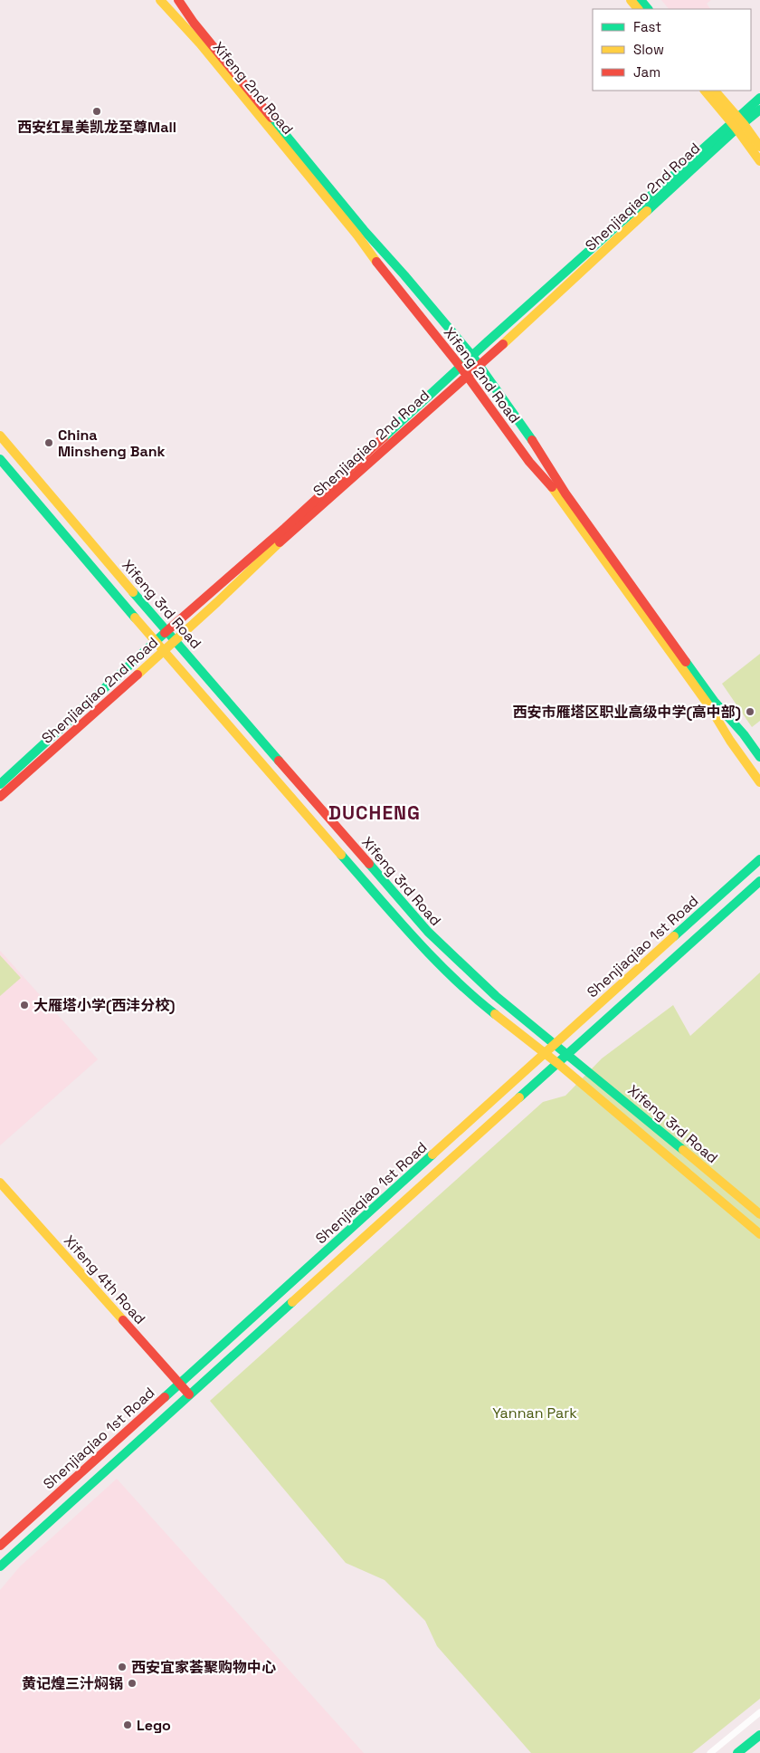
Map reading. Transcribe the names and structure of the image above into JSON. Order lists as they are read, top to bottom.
{
  "streets": {
    "street": [
      "Xifeng 2nd Road",
      "Shenjiaqiao 2nd Road",
      "Xifeng 3rd Road",
      "Shenjiaqiao 1st Road",
      "Xifeng 4th Road"
    ]
  },
  "crossings": [
    ["Xifeng 2nd Road", "Shenjiaqiao 2nd Road"],
    ["Shenjiaqiao 2nd Road", "Xifeng 3rd Road"],
    ["Xifeng 3rd Road", "Shenjiaqiao 1st Road"],
    ["Shenjiaqiao 1st Road", "Xifeng 4th Road"]
  ],
  "districts": ["DUCHENG"],
  "parks": ["Yannan Park"],
  "places": [
    "西安红星美凯龙至尊Mall",
    "China Minsheng Bank",
    "西安市雁塔区职业高级中学(高中部)",
    "大雁塔小学(西沣分校)",
    "西安宜家荟聚购物中心",
    "黄记煌三汁焖锅",
    "Lego"
  ],
  "legend": ["Fast", "Slow", "Jam"]
}
